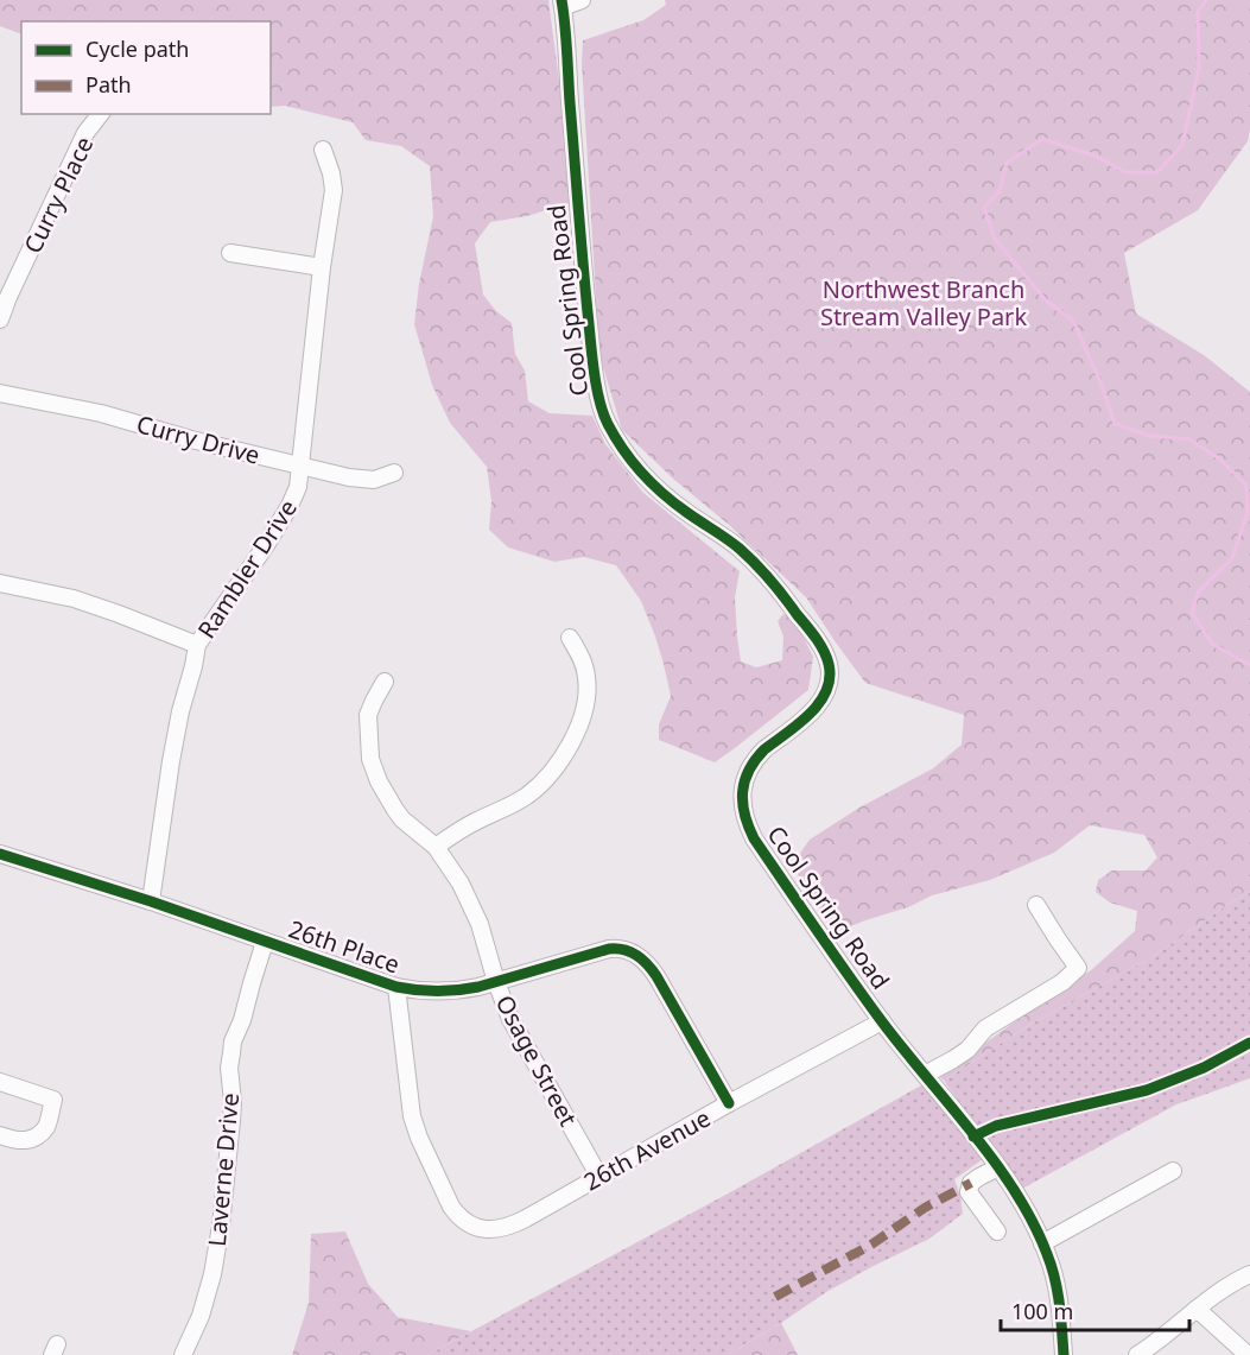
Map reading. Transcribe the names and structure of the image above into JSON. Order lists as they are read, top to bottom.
{
  "streets": {
    "street": [
      "Curry Place",
      "Cool Spring Road",
      "Curry Drive",
      "Rambler Drive",
      "26th Place",
      "Osage Street",
      "26th Avenue",
      "Laverne Drive"
    ]
  },
  "crossings": [
    ["Cool Spring Road", "26th Avenue"],
    ["Curry Drive", "Rambler Drive"],
    ["Rambler Drive", "26th Place"],
    ["26th Place", "Osage Street"],
    ["26th Place", "26th Avenue"],
    ["26th Place", "Laverne Drive"],
    ["Osage Street", "26th Avenue"]
  ],
  "parks": ["Northwest Branch Stream Valley Park"],
  "legend": ["Cycle path", "Path"],
  "scale_bar": "100 m"
}
